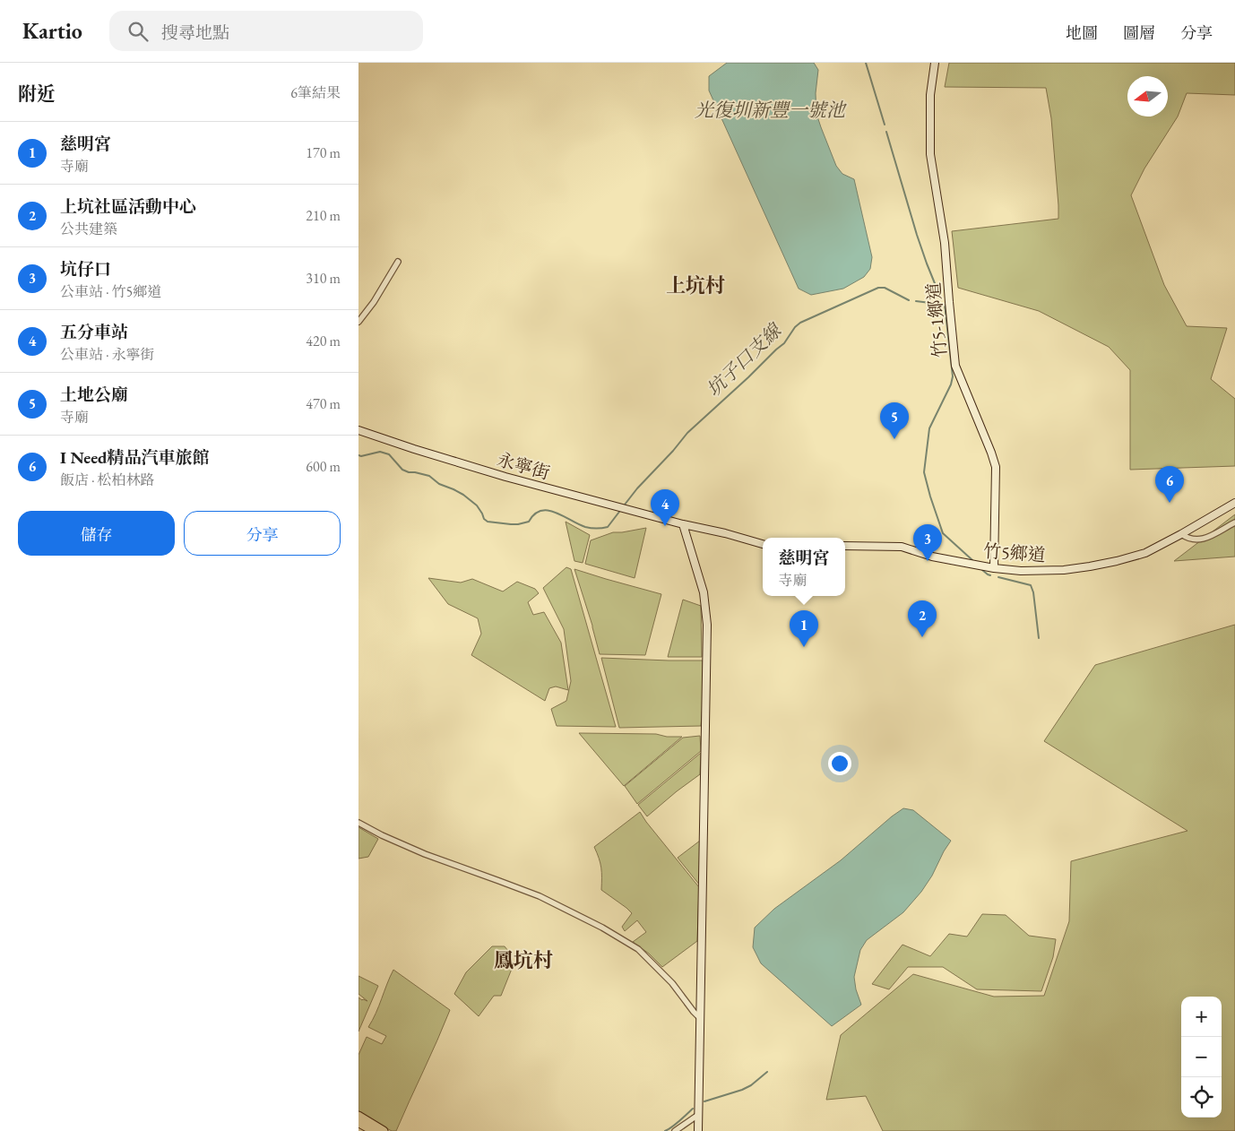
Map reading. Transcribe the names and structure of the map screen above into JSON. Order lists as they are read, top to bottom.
{
  "streets": {
    "street": ["竹5-1鄉道", "永寧街", "竹5鄉道"]
  },
  "crossings": [
    ["竹5-1鄉道", "竹5鄉道"]
  ],
  "districts": ["上坑村", "鳳坑村"],
  "water": ["光復圳新豐一號池", "坑子口支線"],
  "north": "left",
  "page": {
    "header": "Kartio",
    "search": "搜尋地點",
    "nav": ["地圖", "圖層", "分享"],
    "heading": ["附近", "6筆結果"],
    "list": [
      {
        "mark": "1",
        "name": "慈明宮",
        "note": "寺廟",
        "value": "170 m"
      },
      {
        "mark": "2",
        "name": "上坑社區活動中心",
        "note": "公共建築",
        "value": "210 m"
      },
      {
        "mark": "3",
        "name": "坑仔口",
        "note": "公車站 · 竹5鄉道",
        "value": "310 m"
      },
      {
        "mark": "4",
        "name": "五分車站",
        "note": "公車站 · 永寧街",
        "value": "420 m"
      },
      {
        "mark": "5",
        "name": "土地公廟",
        "note": "寺廟",
        "value": "470 m"
      },
      {
        "mark": "6",
        "name": "I Need精品汽車旅館",
        "note": "飯店 · 松柏林路",
        "value": "600 m"
      }
    ],
    "pins": [
      "5",
      "6",
      "4",
      "3",
      "2",
      "1"
    ],
    "buttons": ["儲存", "分享"],
    "popup": ["慈明宮", "寺廟"],
    "map_buttons": ["+", "−"]
  }
}
